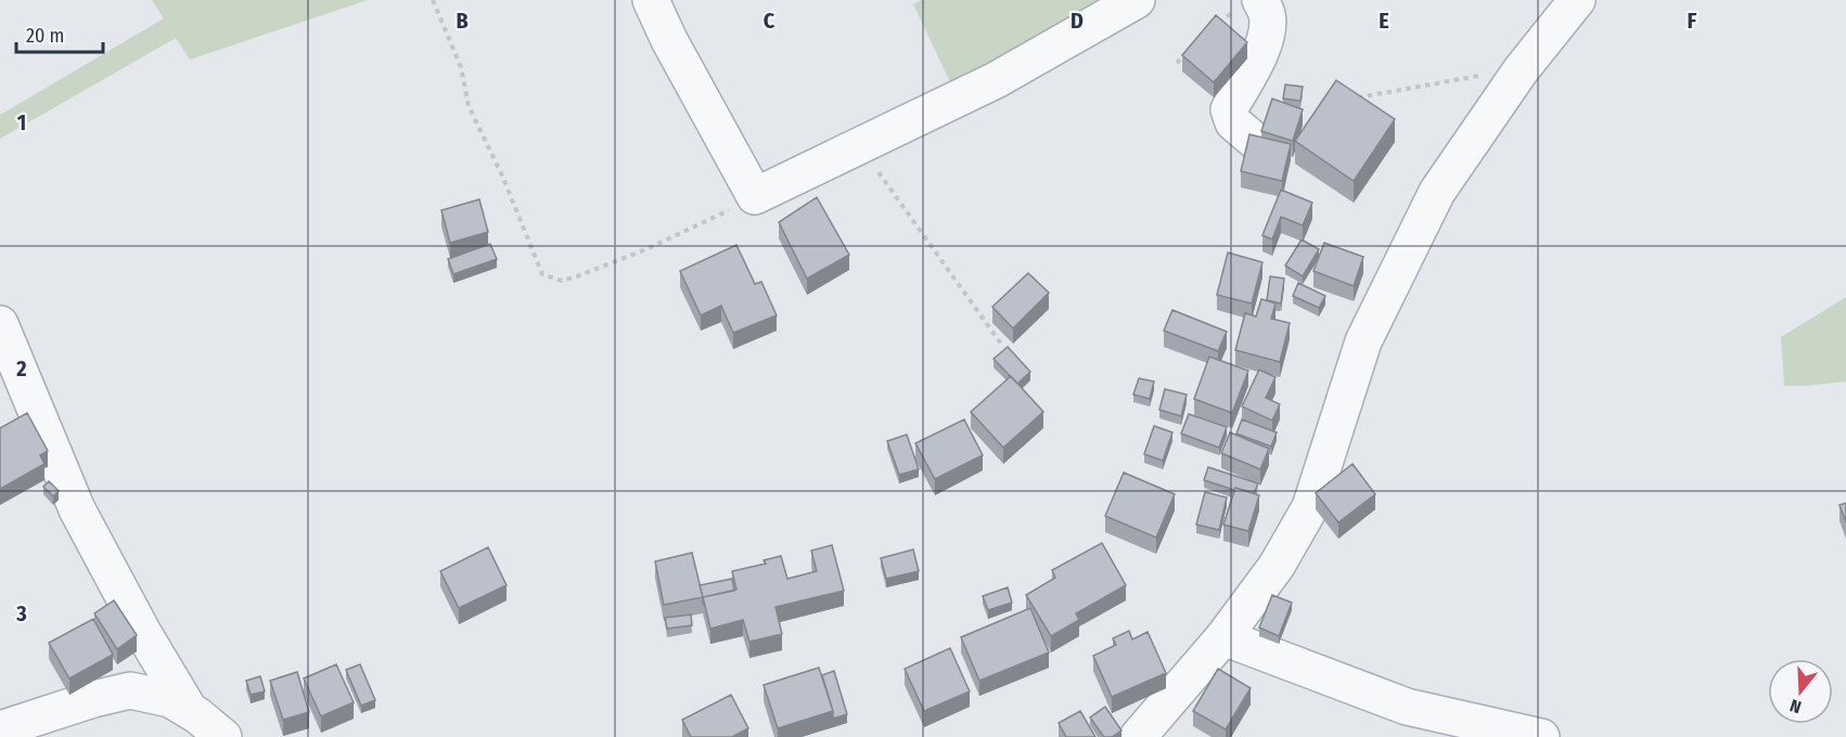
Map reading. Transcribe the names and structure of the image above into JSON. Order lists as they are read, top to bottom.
{
  "scale_bar": "20 m",
  "north": "bottom",
  "grid": {
    "columns": [
      "B",
      "C",
      "D",
      "E",
      "F"
    ],
    "rows": ["1", "2", "3"]
  }
}
